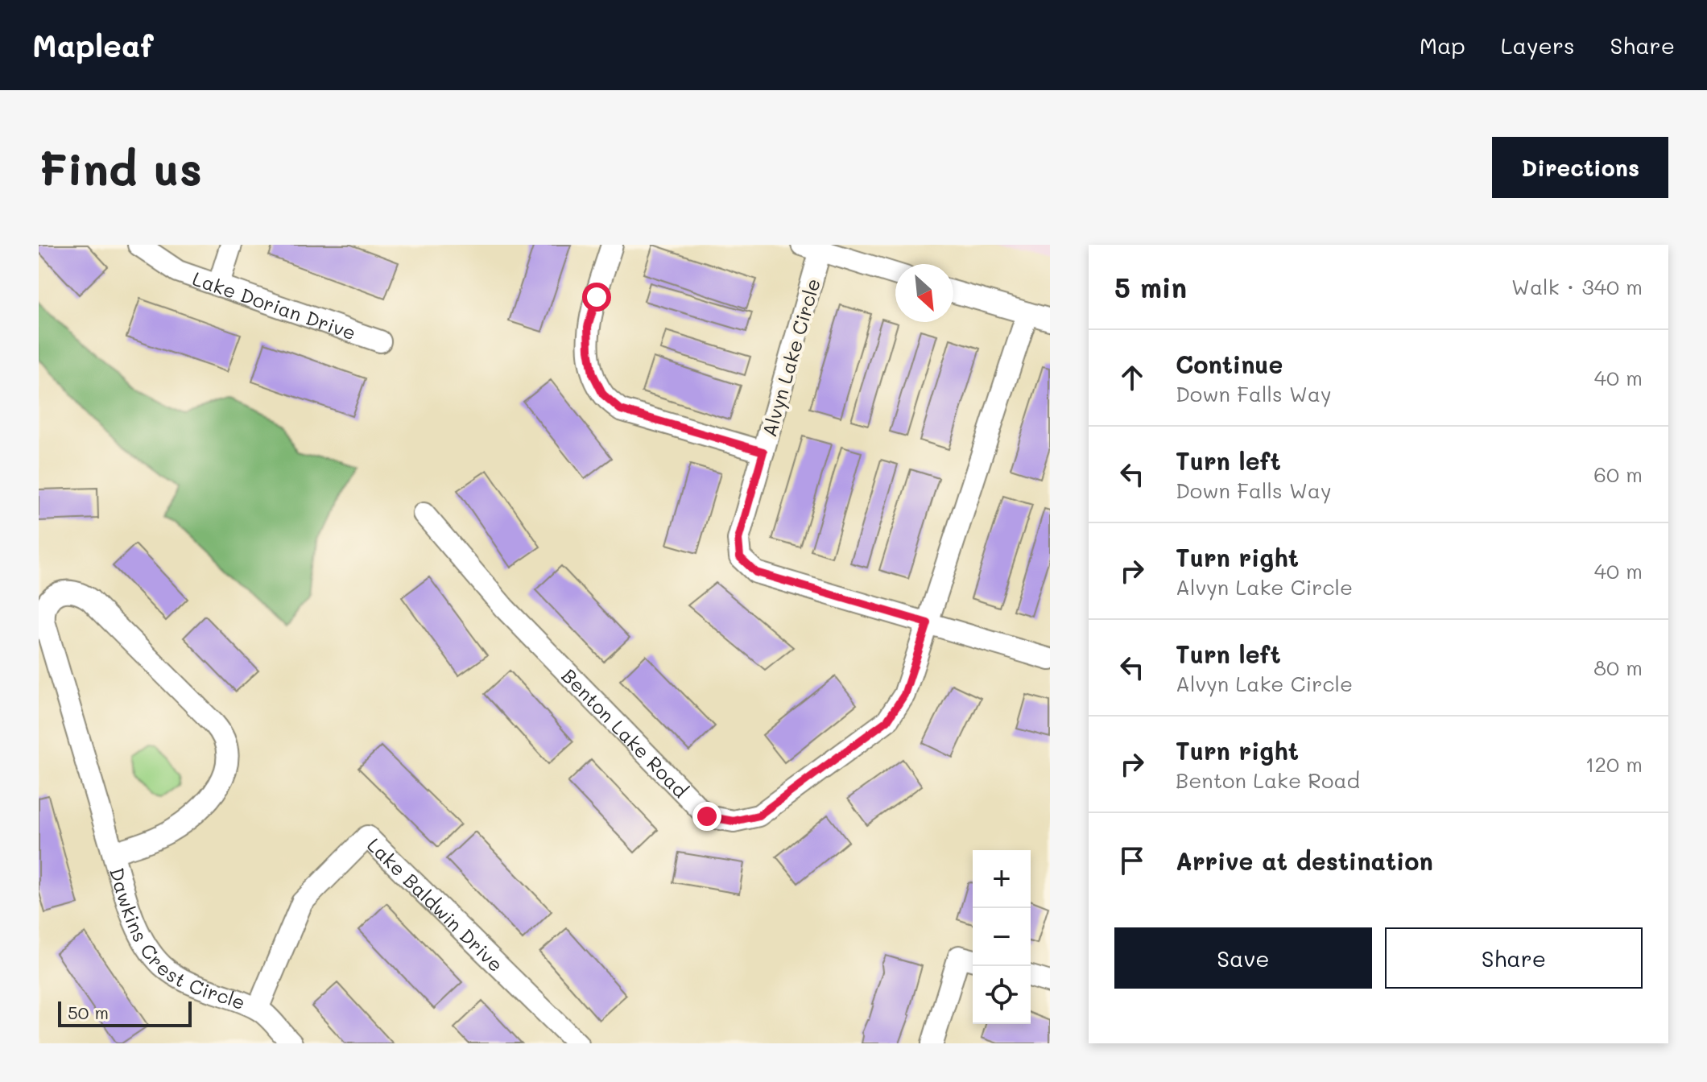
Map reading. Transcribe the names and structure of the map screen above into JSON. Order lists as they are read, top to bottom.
{
  "streets": {
    "street": [
      "Lake Dorian Drive",
      "Alvyn Lake Circle",
      "Benton Lake Road",
      "Lake Baldwin Drive",
      "Dawkins Crest Circle"
    ]
  },
  "crossings": [
    ["Alvyn Lake Circle", "Benton Lake Road"],
    ["Lake Baldwin Drive", "Dawkins Crest Circle"]
  ],
  "scale_bar": "50 m",
  "north": "bottom right",
  "page": {
    "header": "Mapleaf",
    "nav": ["Map", "Layers", "Share"],
    "buttons": [
      "Directions",
      ["Save", "Share"]
    ],
    "title": "Find us",
    "heading": ["5 min", "Walk · 340 m"],
    "list": [
      ["Continue", "Down Falls Way", "40 m"],
      ["Turn left", "Down Falls Way", "60 m"],
      ["Turn right", "Alvyn Lake Circle", "40 m"],
      ["Turn left", "Alvyn Lake Circle", "80 m"],
      ["Turn right", "Benton Lake Road", "120 m"],
      "Arrive at destination"
    ],
    "map_buttons": ["+", "−"],
    "scale": "50 m"
  }
}
